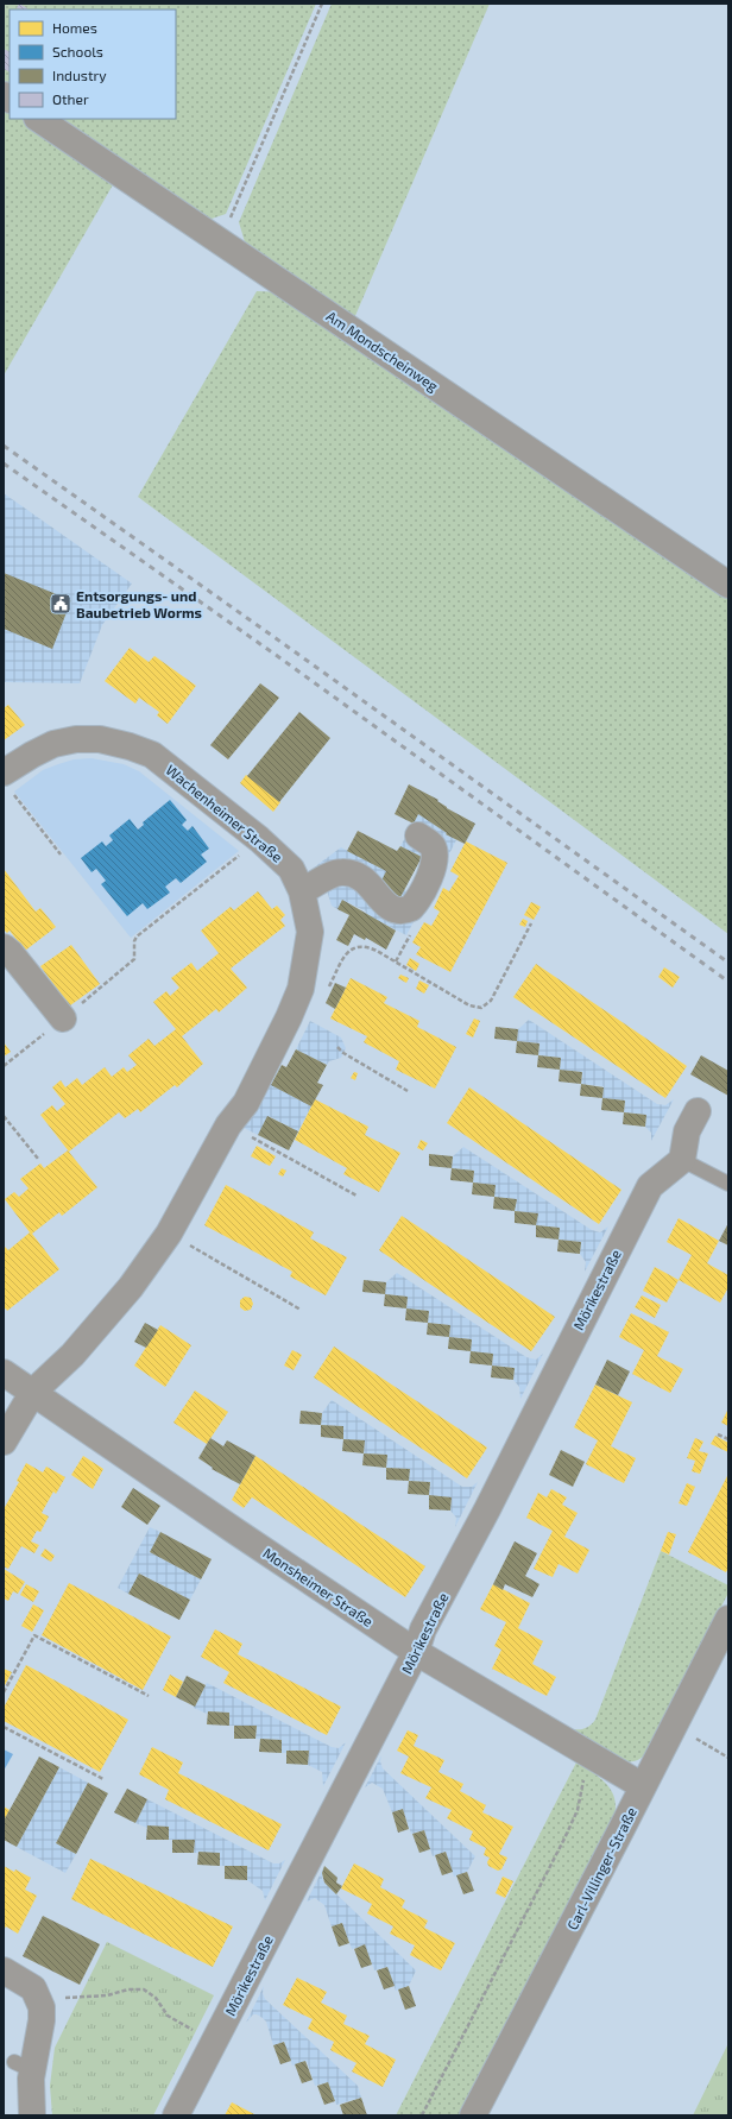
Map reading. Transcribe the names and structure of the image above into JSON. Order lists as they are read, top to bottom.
{
  "streets": {
    "street": [
      "Am Mondscheinweg",
      "Wachenheimer Straße",
      "Mörikestraße",
      "Monsheimer Straße",
      "Carl-Villinger-Straße"
    ]
  },
  "crossings": [
    ["Wachenheimer Straße", "Monsheimer Straße"],
    ["Mörikestraße", "Monsheimer Straße"],
    ["Monsheimer Straße", "Carl-Villinger-Straße"]
  ],
  "places": {
    "public building": ["Entsorgungs- und Baubetrieb Worms"]
  },
  "legend": [
    "Homes",
    "Schools",
    "Industry",
    "Other"
  ]
}
